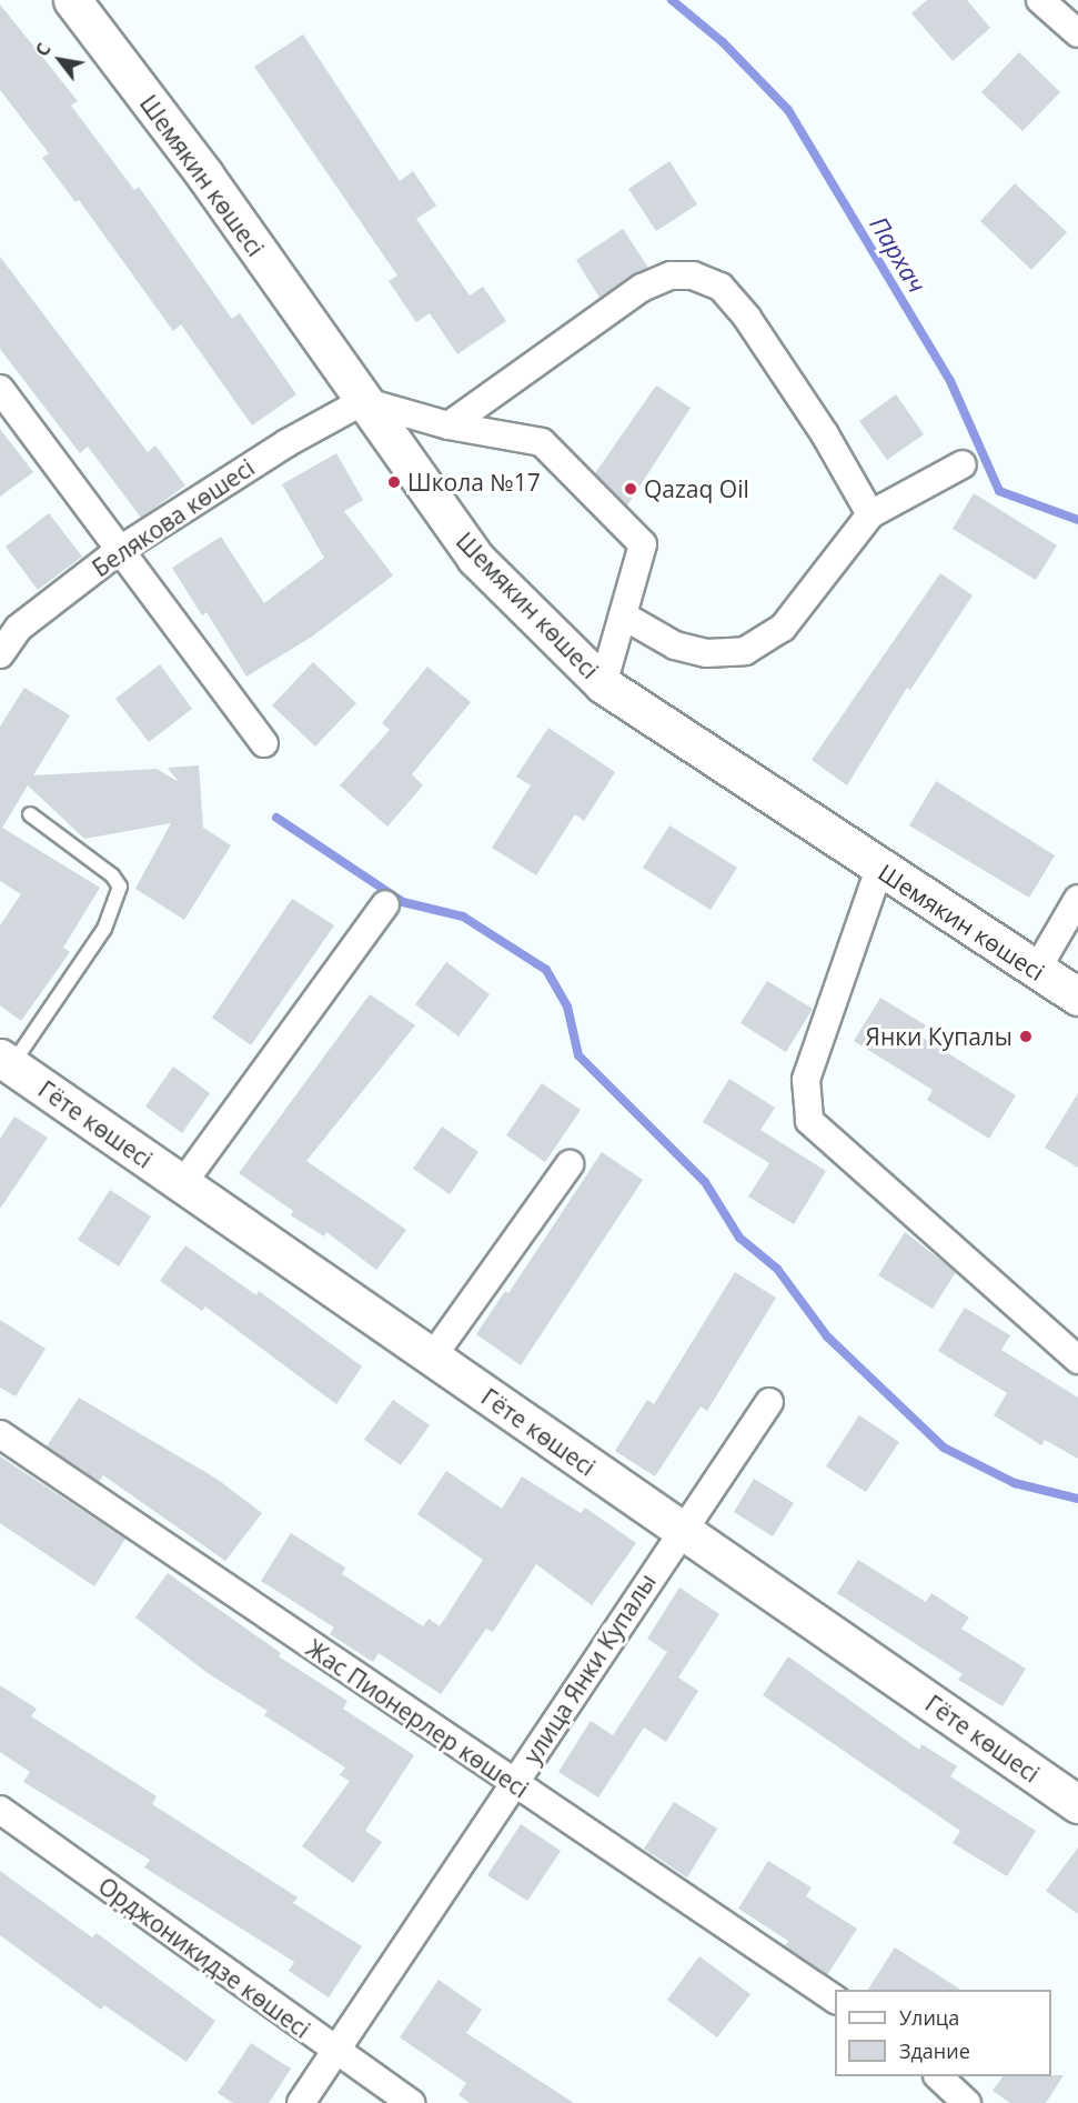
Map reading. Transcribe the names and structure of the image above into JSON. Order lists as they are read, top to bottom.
{
  "streets": {
    "main road": ["Шемякин көшесі", "Гёте көшесі"],
    "street": [
      "Белякова көшесі",
      "улица Янки Купалы",
      "Жас Пионерлер көшесі",
      "Орджоникидзе көшесі"
    ]
  },
  "crossings": [
    ["Шемякин көшесі", "Белякова көшесі"],
    ["Гёте көшесі", "улица Янки Купалы"],
    ["улица Янки Купалы", "Жас Пионерлер көшесі"],
    ["улица Янки Купалы", "Орджоникидзе көшесі"]
  ],
  "water": ["Пархач"],
  "places": ["Школа №17", "Qazaq Oil", "Янки Купалы"],
  "legend": ["Улица", "Здание"],
  "north": "top left"
}
